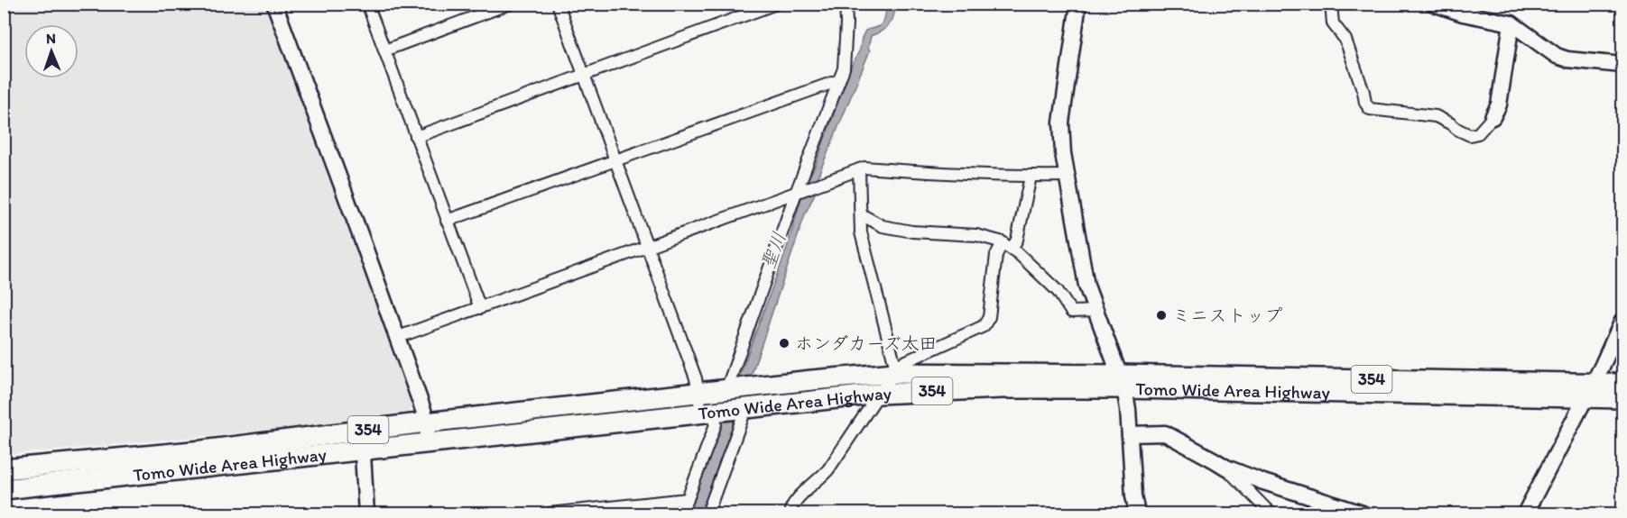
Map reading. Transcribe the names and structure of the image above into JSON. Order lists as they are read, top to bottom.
{
  "streets": {
    "highway": ["354", "Tomo Wide Area Highway"]
  },
  "water": ["聖川"],
  "places": ["ミニストップ", "ホンダカーズ太田"],
  "north": "top"
}
